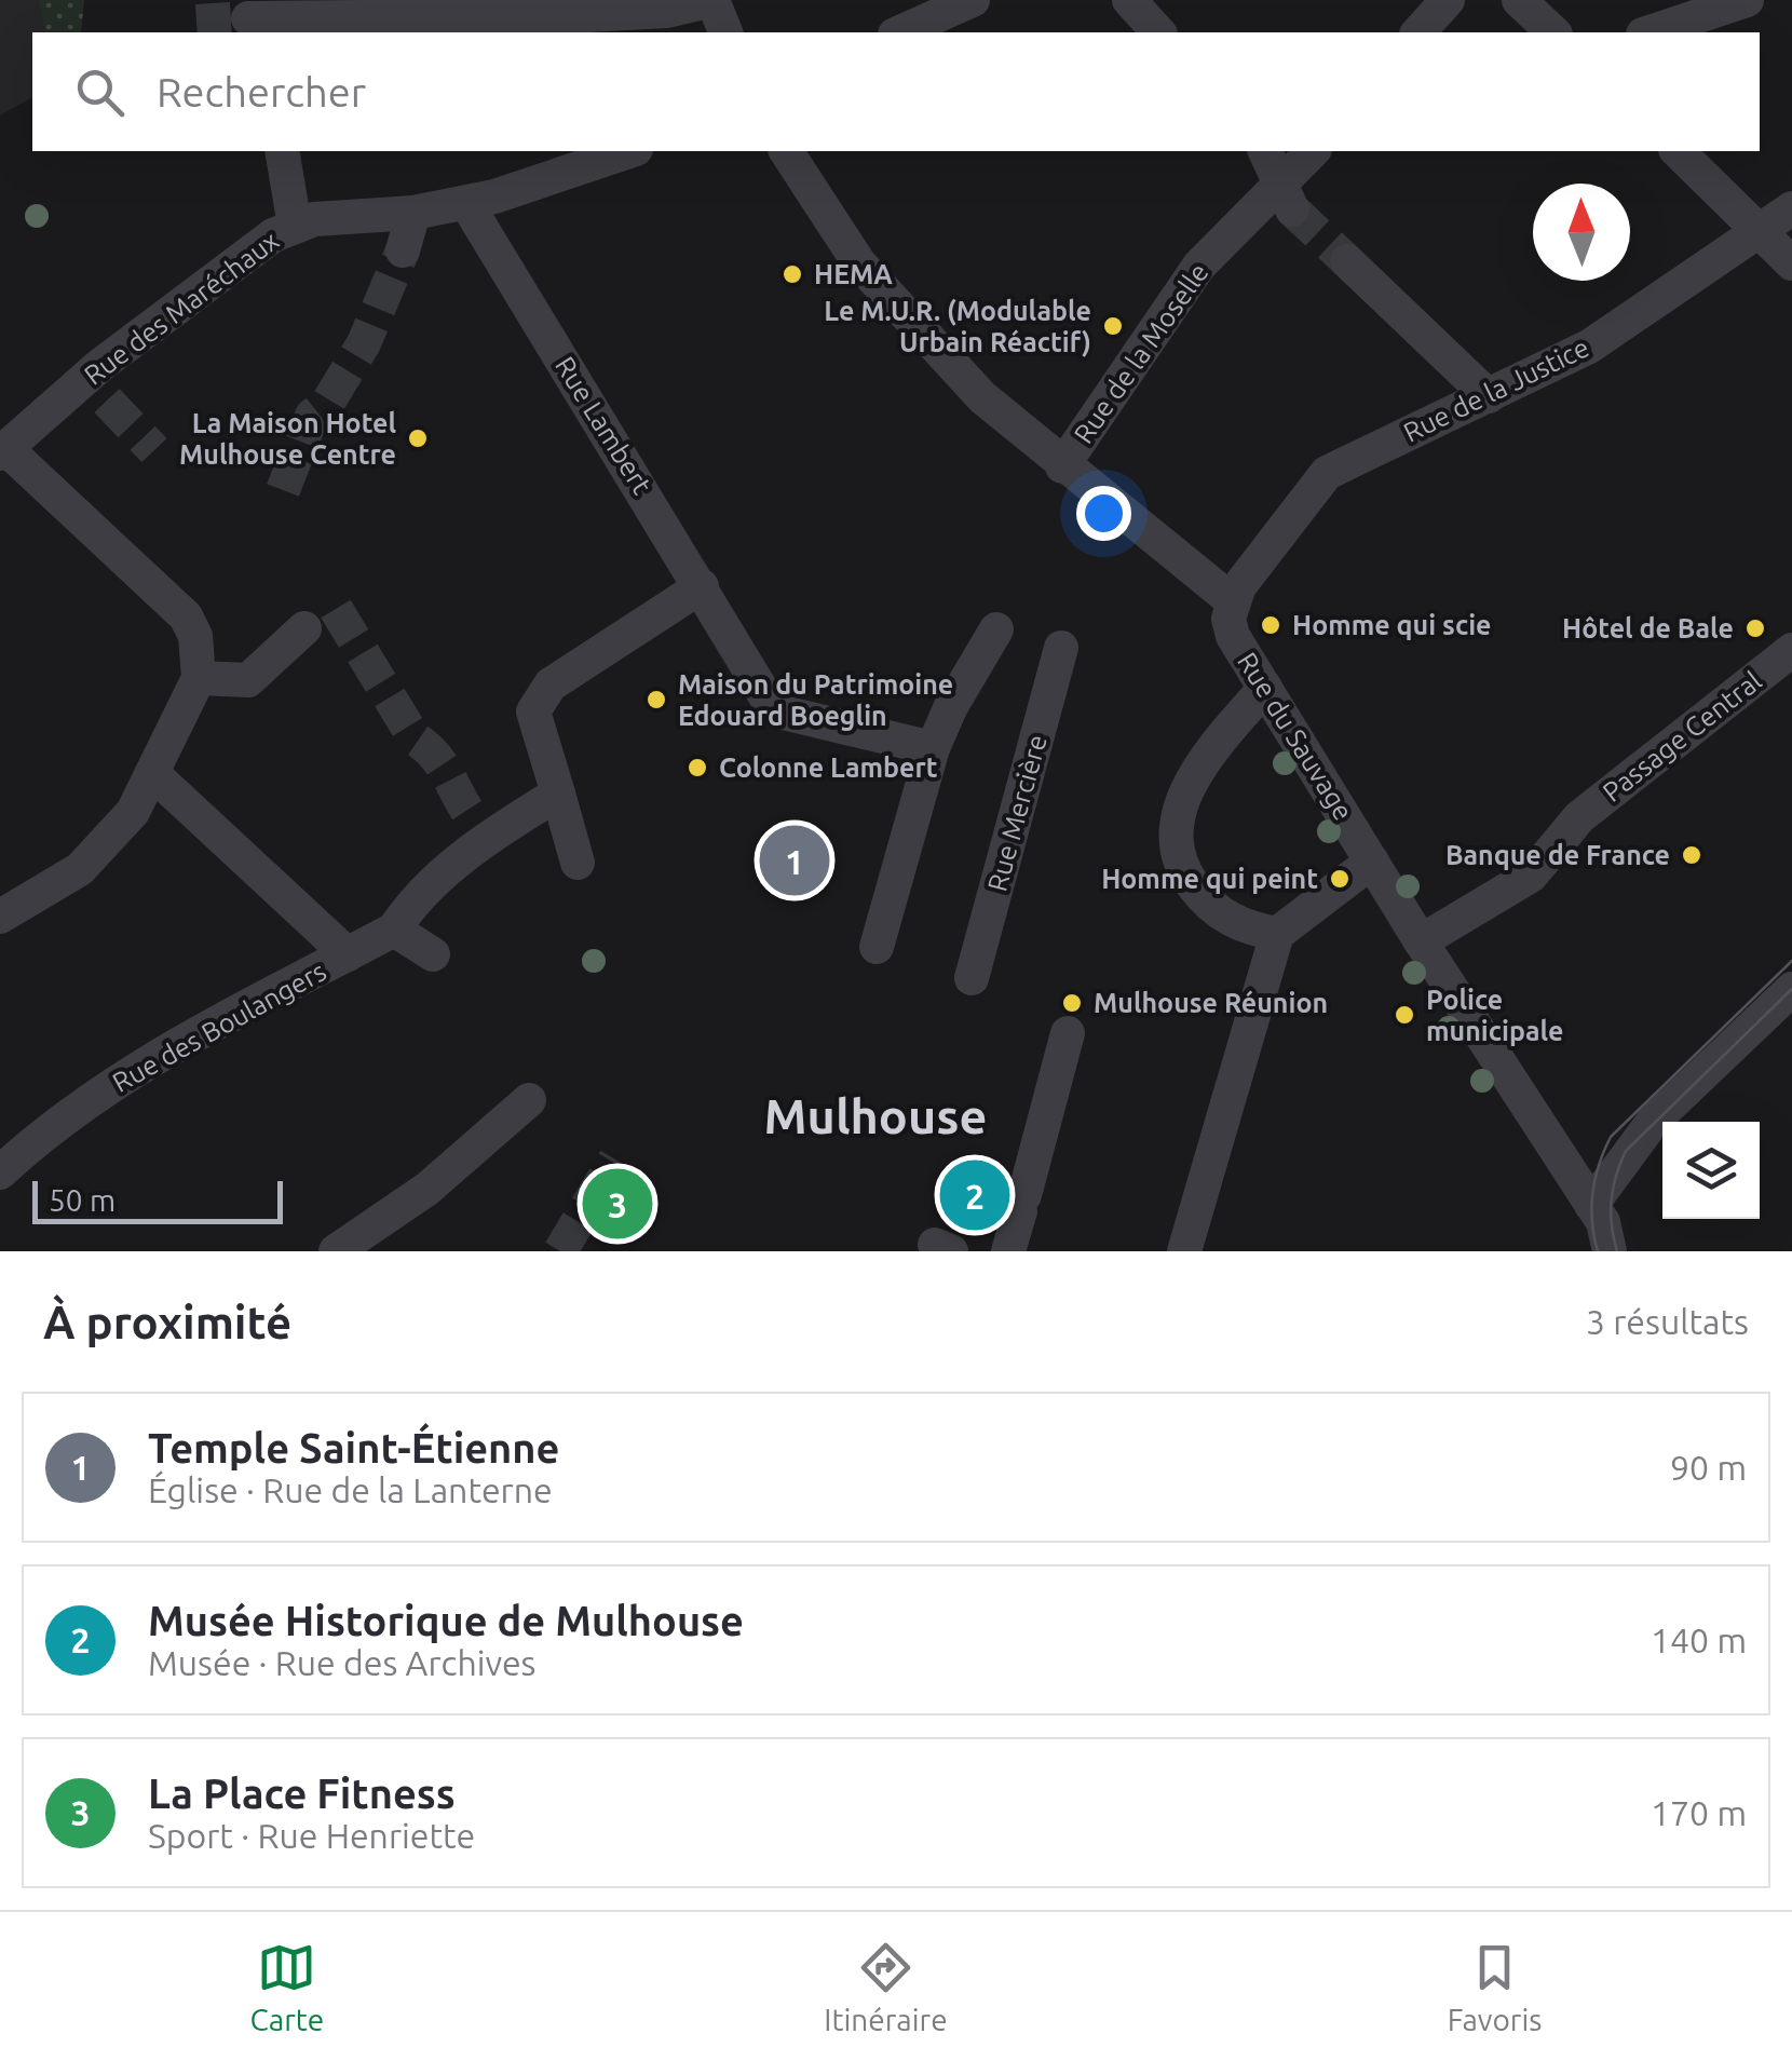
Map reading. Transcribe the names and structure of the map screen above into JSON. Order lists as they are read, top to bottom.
{
  "streets": {
    "street": [
      "Rue des Maréchaux",
      "Rue de la Moselle",
      "Rue de la Justice",
      "Rue Lambert",
      "Rue du Sauvage",
      "Passage Central",
      "Rue Mercière",
      "Rue des Boulangers"
    ]
  },
  "crossings": [
    ["Rue des Maréchaux", "Rue Lambert"],
    ["Rue de la Justice", "Rue du Sauvage"],
    ["Rue du Sauvage", "Passage Central"]
  ],
  "districts": ["Mulhouse"],
  "places": [
    "HEMA",
    "Le M.U.R. (Modulable Urbain Réactif)",
    "La Maison Hotel Mulhouse Centre",
    "Homme qui scie",
    "Hôtel de Bale",
    "Maison du Patrimoine Edouard Boeglin",
    "Colonne Lambert",
    "Banque de France",
    "Homme qui peint",
    "Mulhouse Réunion",
    "Police municipale"
  ],
  "scale_bar": "50 m",
  "north": "top",
  "page": {
    "search": "Rechercher",
    "pins": ["1", "2", "3"],
    "scale": "50 m",
    "heading": ["À proximité", "3 résultats"],
    "list": [
      {
        "mark": "1",
        "name": "Temple Saint-Étienne",
        "note": "Église · Rue de la Lanterne",
        "value": "90 m"
      },
      {
        "mark": "2",
        "name": "Musée Historique de Mulhouse",
        "note": "Musée · Rue des Archives",
        "value": "140 m"
      },
      {
        "mark": "3",
        "name": "La Place Fitness",
        "note": "Sport · Rue Henriette",
        "value": "170 m"
      }
    ],
    "nav": ["Carte", "Itinéraire", "Favoris"]
  }
}
